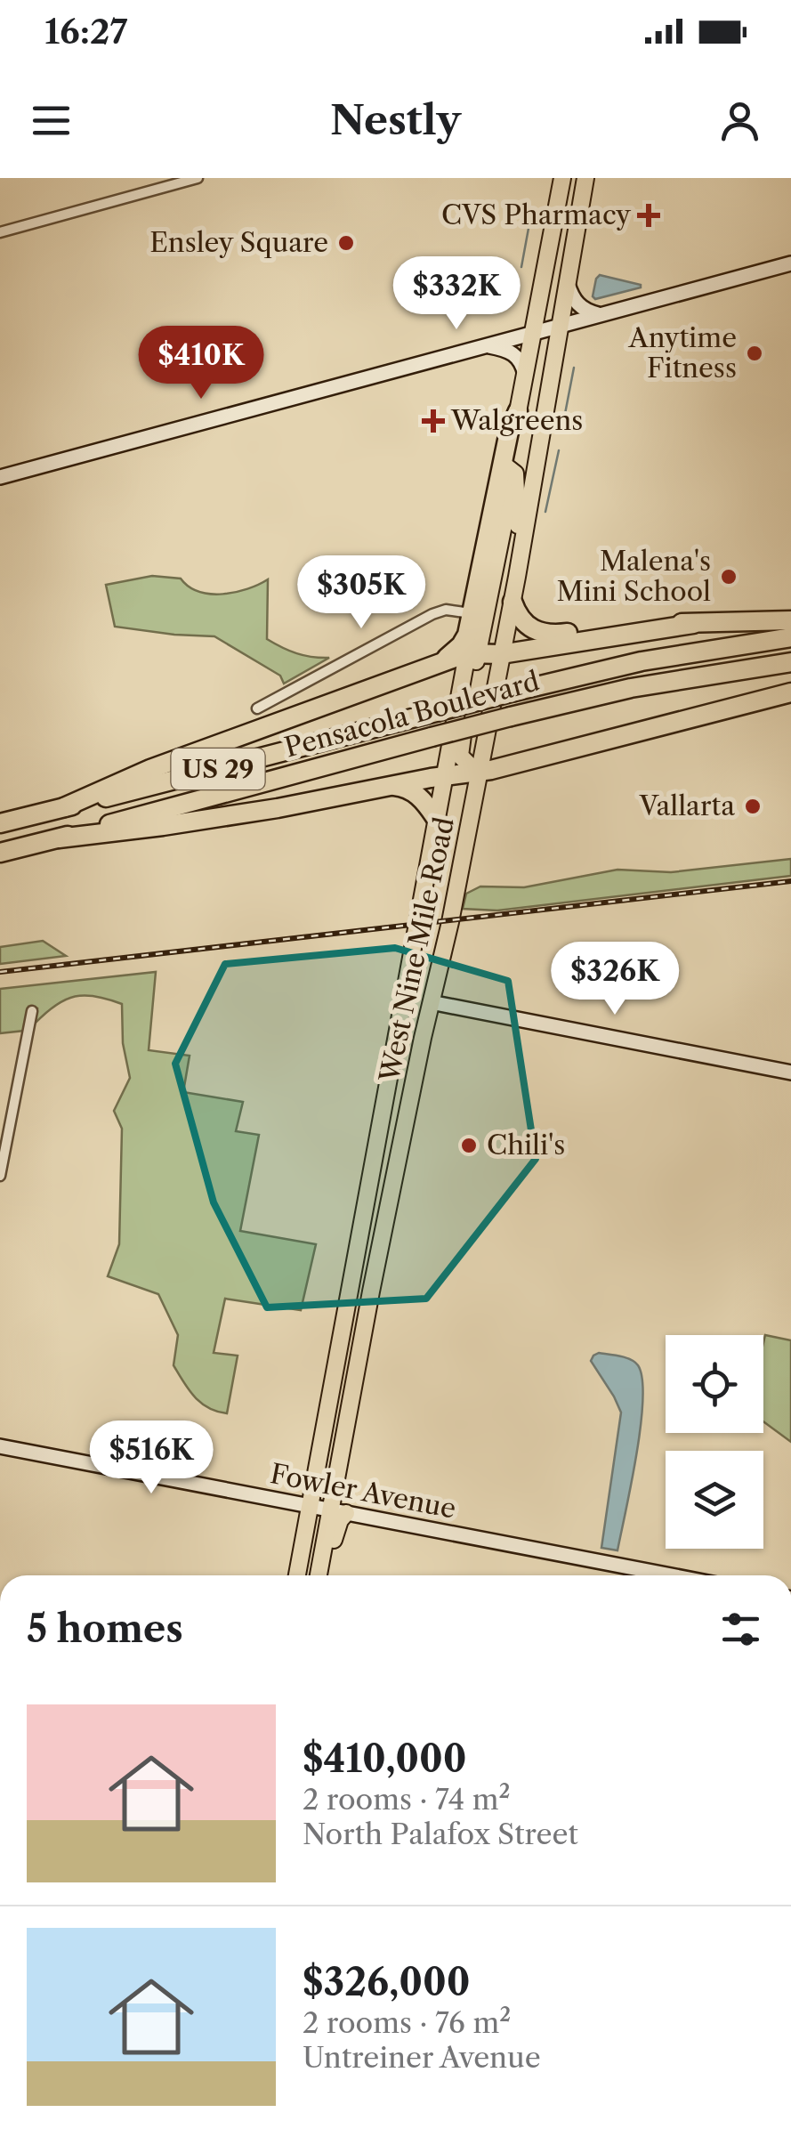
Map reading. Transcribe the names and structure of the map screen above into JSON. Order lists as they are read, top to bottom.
{
  "streets": {
    "highway": ["Pensacola Boulevard", "US 29"],
    "main road": ["West Nine Mile Road"],
    "street": ["Fowler Avenue"]
  },
  "crossings": [
    ["West Nine Mile Road", "Fowler Avenue"]
  ],
  "places": {
    "health": ["CVS Pharmacy", "Walgreens"],
    "other": [
      "Ensley Square",
      "Anytime Fitness",
      "Malena's Mini School",
      "Vallarta",
      "Chili's"
    ]
  },
  "page": {
    "status": "16:27",
    "header": "Nestly",
    "price": [
      "$332K",
      "$410K",
      "$305K",
      "$326K",
      "$516K"
    ],
    "heading": "5 homes",
    "list": [
      {
        "name": "$410,000",
        "note": "2 rooms · 74 m² · North Palafox Street"
      },
      {
        "name": "$326,000",
        "note": "2 rooms · 76 m² · Untreiner Avenue"
      }
    ]
  }
}
